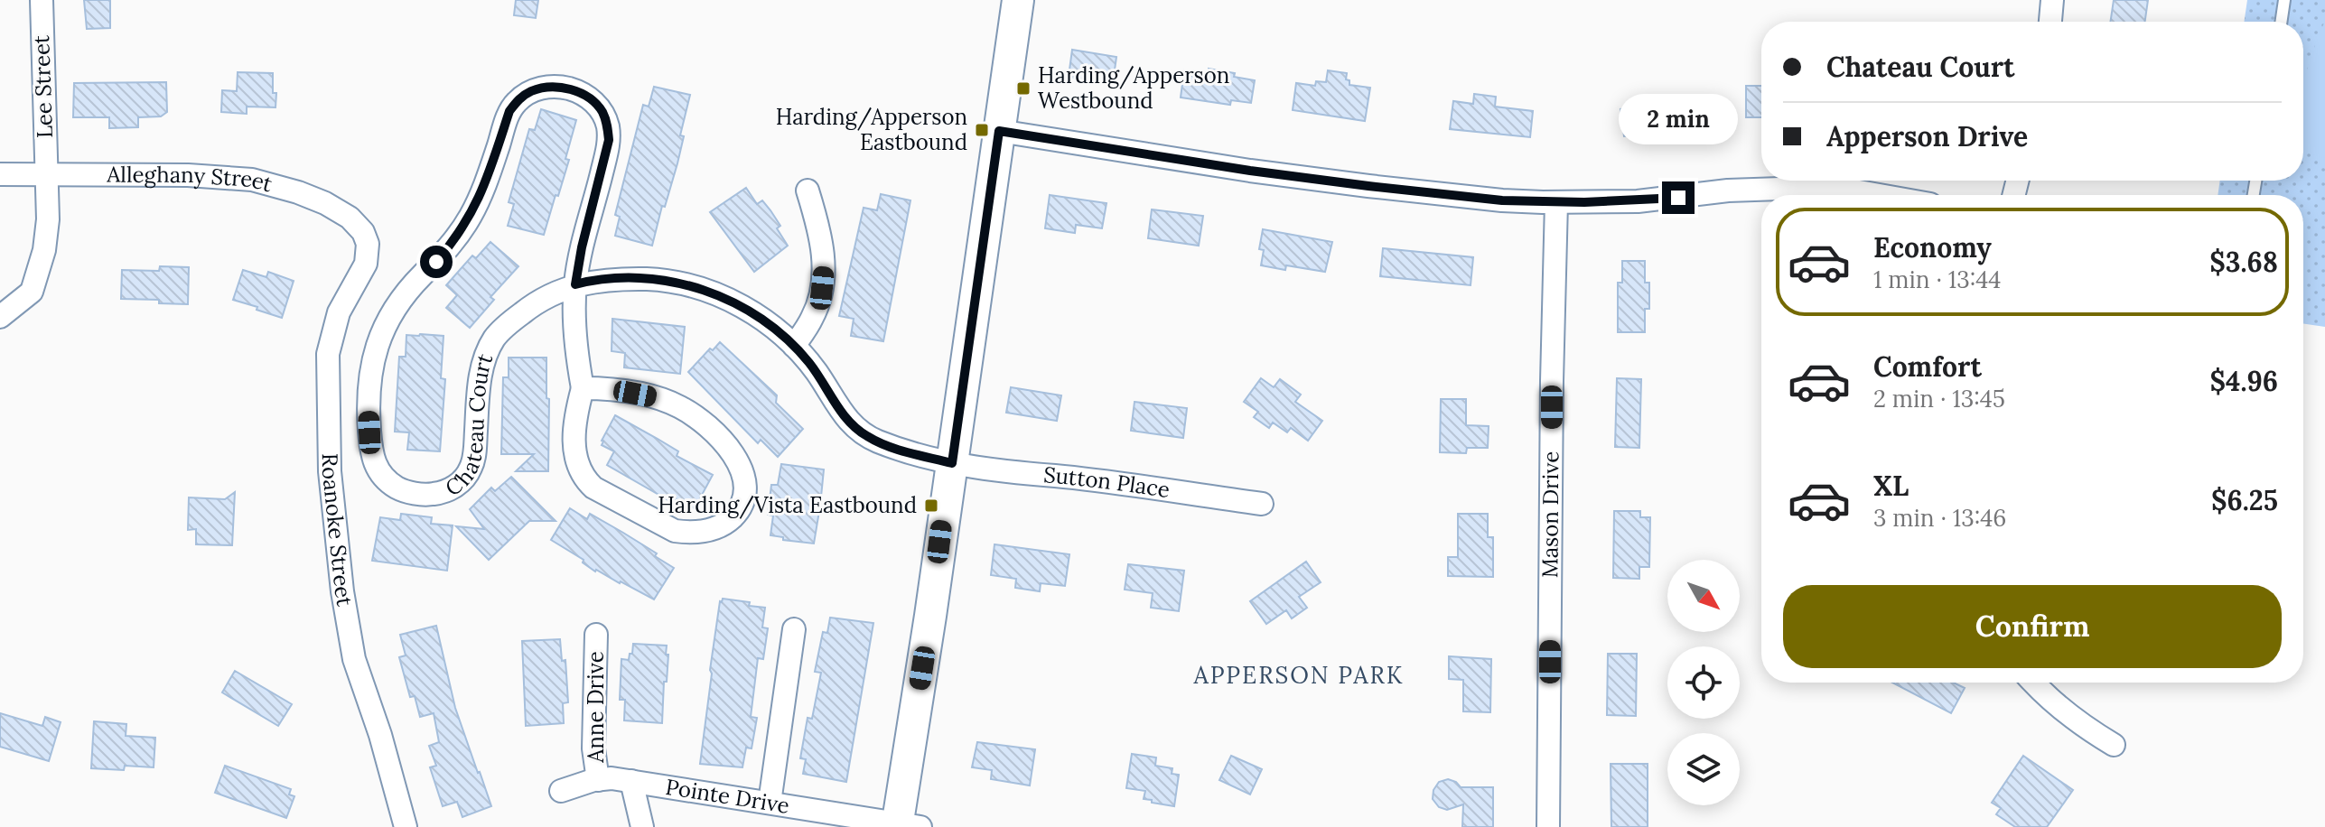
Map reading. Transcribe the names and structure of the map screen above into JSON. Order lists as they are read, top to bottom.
{
  "streets": {
    "street": [
      "Lee Street",
      "Alleghany Street",
      "Chateau Court",
      "Sutton Place",
      "Mason Drive",
      "Roanoke Street",
      "Anne Drive",
      "Pointe Drive"
    ]
  },
  "crossings": [
    ["Lee Street", "Alleghany Street"],
    ["Alleghany Street", "Roanoke Street"],
    ["Chateau Court", "Sutton Place"],
    ["Anne Drive", "Pointe Drive"]
  ],
  "districts": ["APPERSON PARK"],
  "places": {
    "transit": ["Harding/Apperson Westbound", "Harding/Apperson Eastbound", "Harding/Vista Eastbound"]
  },
  "north": "bottom right",
  "page": {
    "banner": ["Chateau Court", "Apperson Drive"],
    "bubble": "2 min",
    "list": [
      {
        "name": "Economy",
        "note": "1 min · 13:44",
        "value": "$3.68"
      },
      {
        "name": "Comfort",
        "note": "2 min · 13:45",
        "value": "$4.96"
      },
      {
        "name": "XL",
        "note": "3 min · 13:46",
        "value": "$6.25"
      }
    ],
    "buttons": "Confirm"
  }
}
